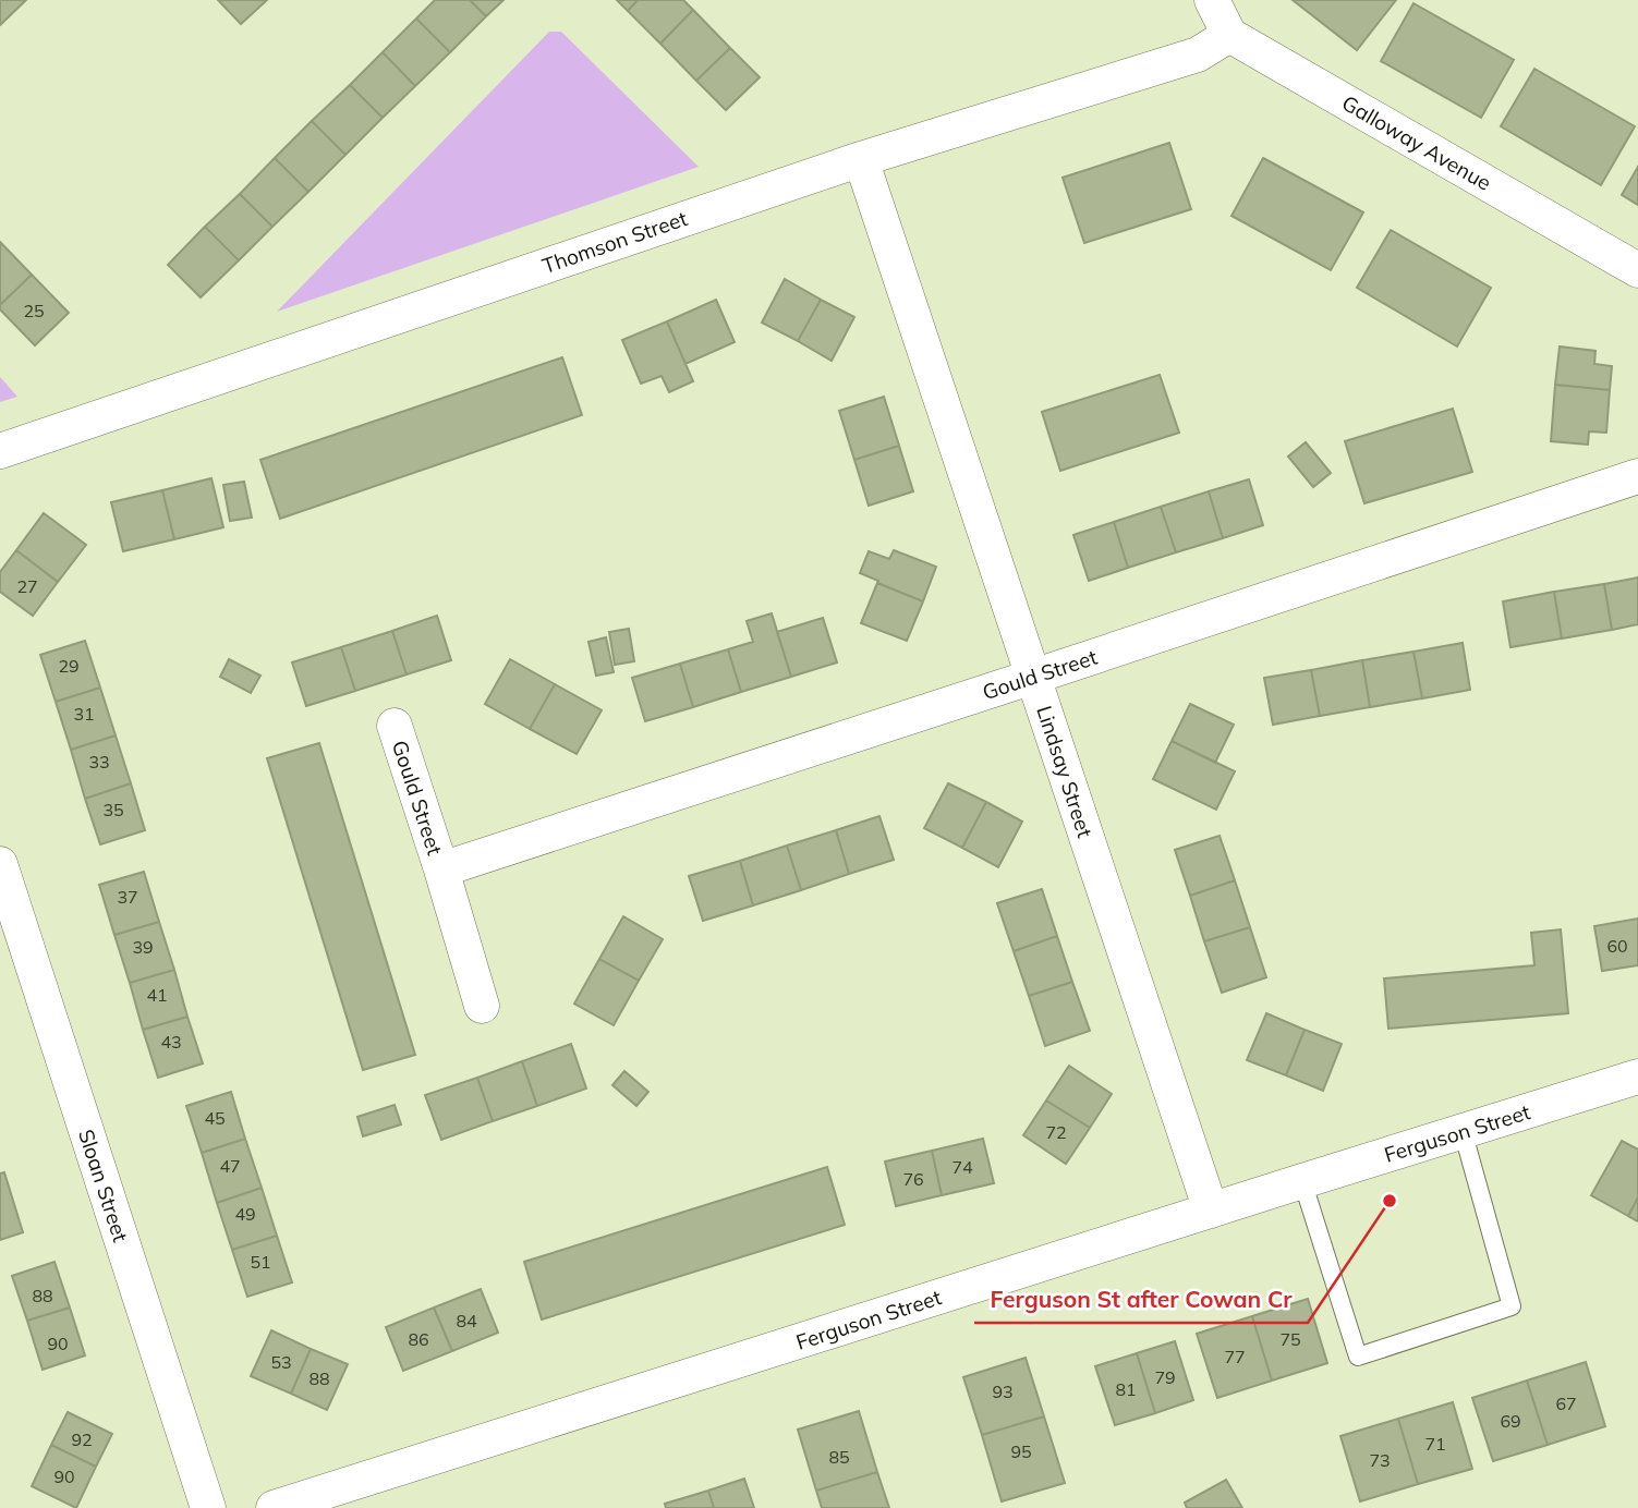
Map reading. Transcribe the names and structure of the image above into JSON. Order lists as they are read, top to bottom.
{
  "streets": {
    "street": [
      "Galloway Avenue",
      "Thomson Street",
      "Gould Street",
      "Lindsay Street",
      "Ferguson Street",
      "Sloan Street"
    ]
  },
  "crossings": [
    ["Galloway Avenue", "Thomson Street"],
    ["Thomson Street", "Lindsay Street"],
    ["Gould Street", "Lindsay Street"],
    ["Lindsay Street", "Ferguson Street"]
  ],
  "places": ["Ferguson St after Cowan Cr"],
  "house_numbers": [
    "25",
    "27",
    "29",
    "31",
    "33",
    "35",
    "37",
    "60",
    "39",
    "41",
    "43",
    "45",
    "72",
    "47",
    "74",
    "76",
    "49",
    "51",
    "88",
    "84",
    "86",
    "75",
    "90",
    "77",
    "53",
    "79",
    "88",
    "81",
    "93",
    "67",
    "69",
    "92",
    "71",
    "95",
    "85",
    "73",
    "90"
  ]
}
